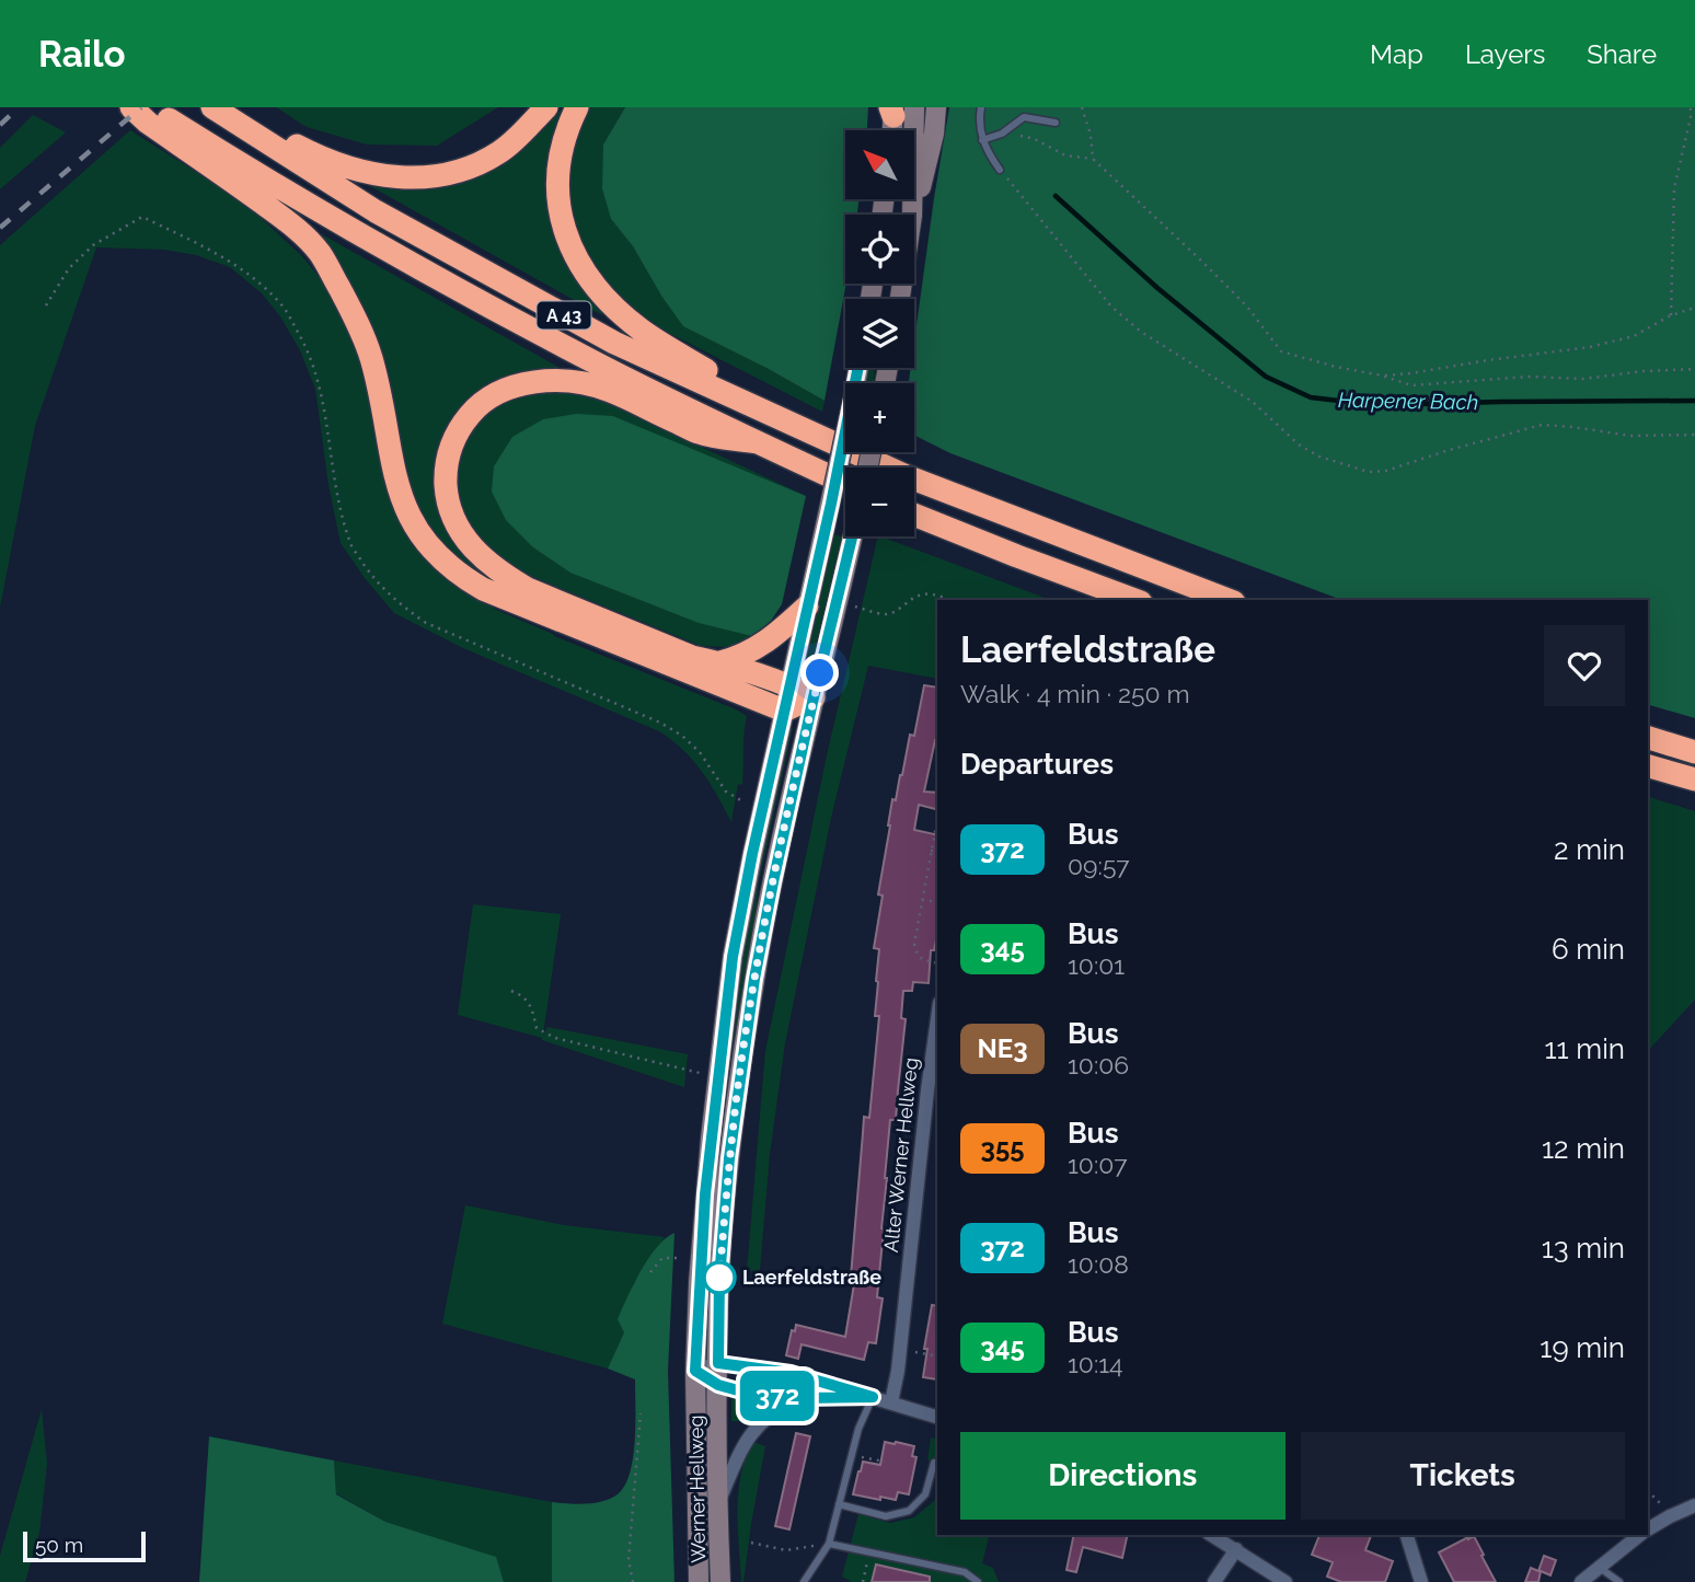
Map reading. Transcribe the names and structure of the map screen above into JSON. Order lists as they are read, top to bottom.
{
  "streets": {
    "highway": ["A 43"],
    "main road": ["Werner Hellweg"],
    "street": ["Alter Werner Hellweg"]
  },
  "water": ["Harpener Bach"],
  "places": ["Laerfeldstraße"],
  "lines": ["bus line 372"],
  "scale_bar": "50 m",
  "north": "top left",
  "page": {
    "header": "Railo",
    "nav": ["Map", "Layers", "Share"],
    "on_map": "372",
    "map_buttons": ["+", "−"],
    "heading": [
      ["Laerfeldstraße", "Walk · 4 min · 250 m"],
      "Departures"
    ],
    "list": [
      {
        "mark": "372",
        "name": "Bus",
        "note": "09:57",
        "value": "2 min"
      },
      {
        "mark": "345",
        "name": "Bus",
        "note": "10:01",
        "value": "6 min"
      },
      {
        "mark": "NE3",
        "name": "Bus",
        "note": "10:06",
        "value": "11 min"
      },
      {
        "mark": "355",
        "name": "Bus",
        "note": "10:07",
        "value": "12 min"
      },
      {
        "mark": "372",
        "name": "Bus",
        "note": "10:08",
        "value": "13 min"
      },
      {
        "mark": "345",
        "name": "Bus",
        "note": "10:14",
        "value": "19 min"
      }
    ],
    "buttons": ["Directions", "Tickets"],
    "scale": "50 m"
  }
}
